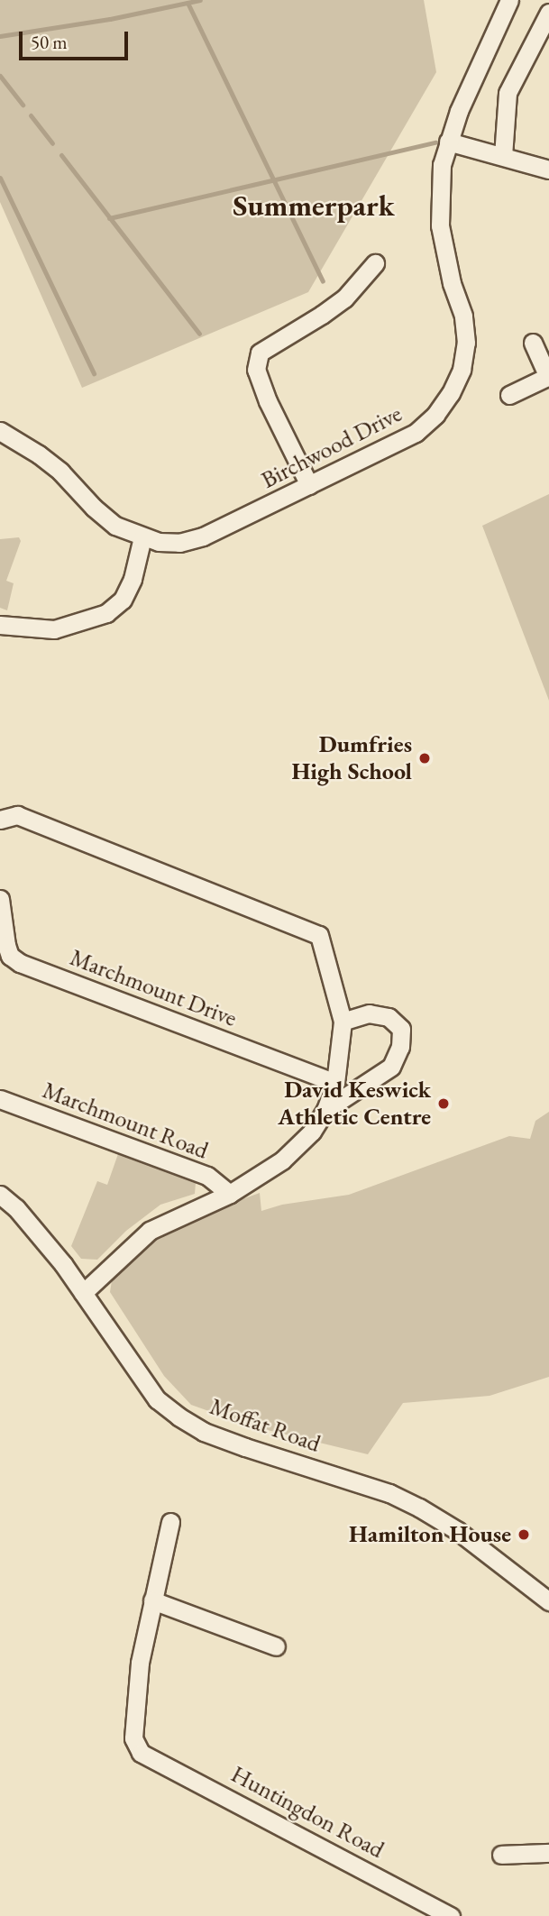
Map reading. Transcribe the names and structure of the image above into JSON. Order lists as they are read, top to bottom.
{
  "streets": {
    "street": [
      "Birchwood Drive",
      "Marchmount Drive",
      "Marchmount Road",
      "Moffat Road",
      "Huntingdon Road"
    ]
  },
  "districts": ["Summerpark"],
  "places": ["Dumfries High School", "David Keswick Athletic Centre", "Hamilton House"],
  "scale_bar": "50 m"
}
